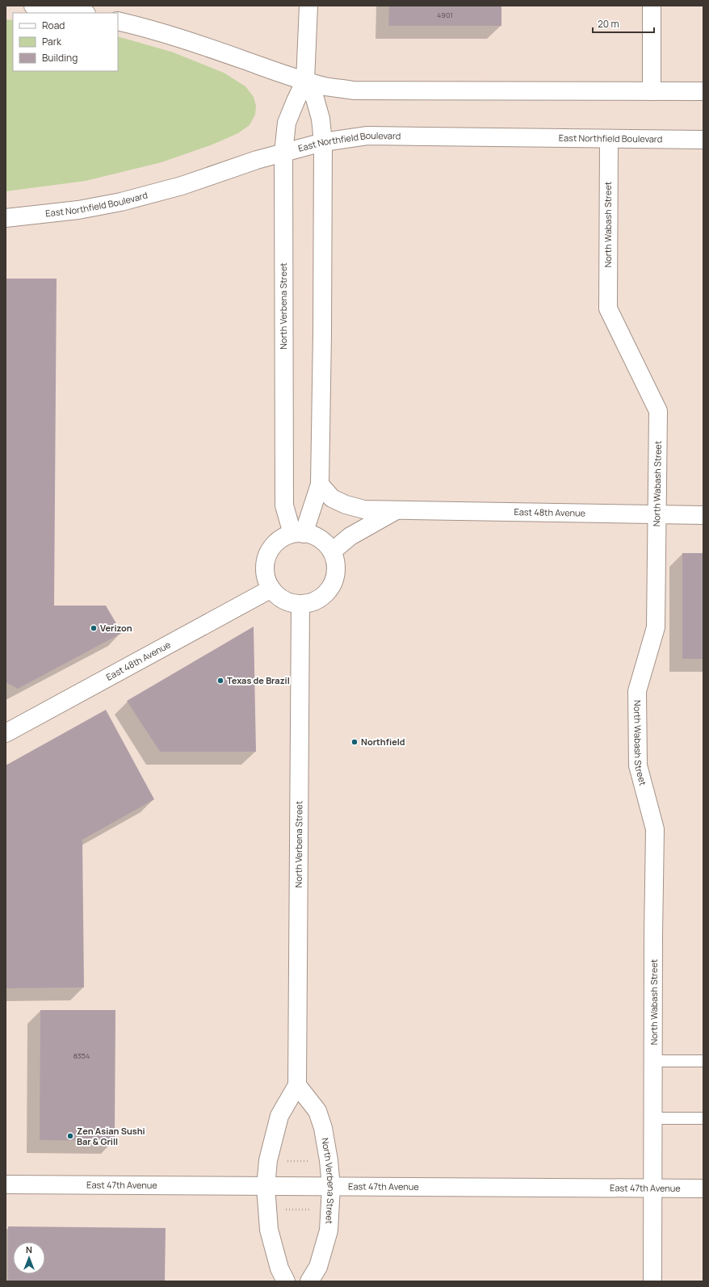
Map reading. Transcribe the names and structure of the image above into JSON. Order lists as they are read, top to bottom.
{
  "streets": {
    "street": [
      "East Northfield Boulevard",
      "North Wabash Street",
      "North Verbena Street",
      "East 48th Avenue",
      "East 47th Avenue"
    ]
  },
  "crossings": [
    ["East Northfield Boulevard", "North Wabash Street"],
    ["East Northfield Boulevard", "North Verbena Street"],
    ["North Wabash Street", "East 48th Avenue"],
    ["North Wabash Street", "East 47th Avenue"],
    ["North Verbena Street", "East 48th Avenue"],
    ["North Verbena Street", "East 47th Avenue"]
  ],
  "places": [
    "Verizon",
    "Texas de Brazil",
    "Northfield",
    "Zen Asian Sushi Bar & Grill"
  ],
  "house_numbers": ["4901", "8354"],
  "legend": ["Road", "Park", "Building"],
  "scale_bar": "20 m",
  "north": "top"
}
